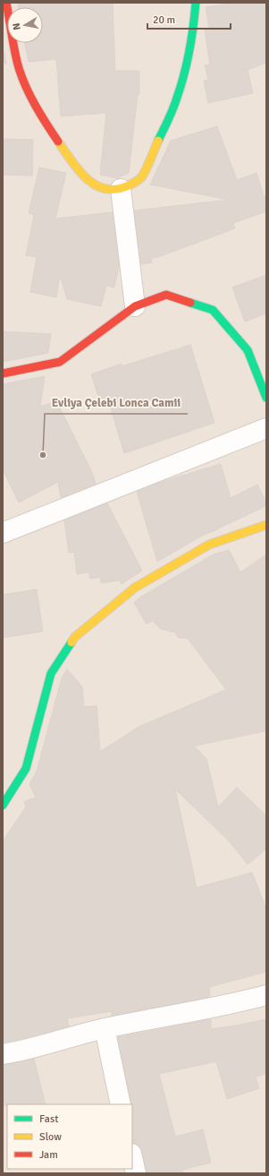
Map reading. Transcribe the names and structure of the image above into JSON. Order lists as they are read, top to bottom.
{
  "places": ["Evliya Çelebi Lonca Camii"],
  "legend": ["Fast", "Slow", "Jam"],
  "scale_bar": "20 m",
  "north": "left"
}
